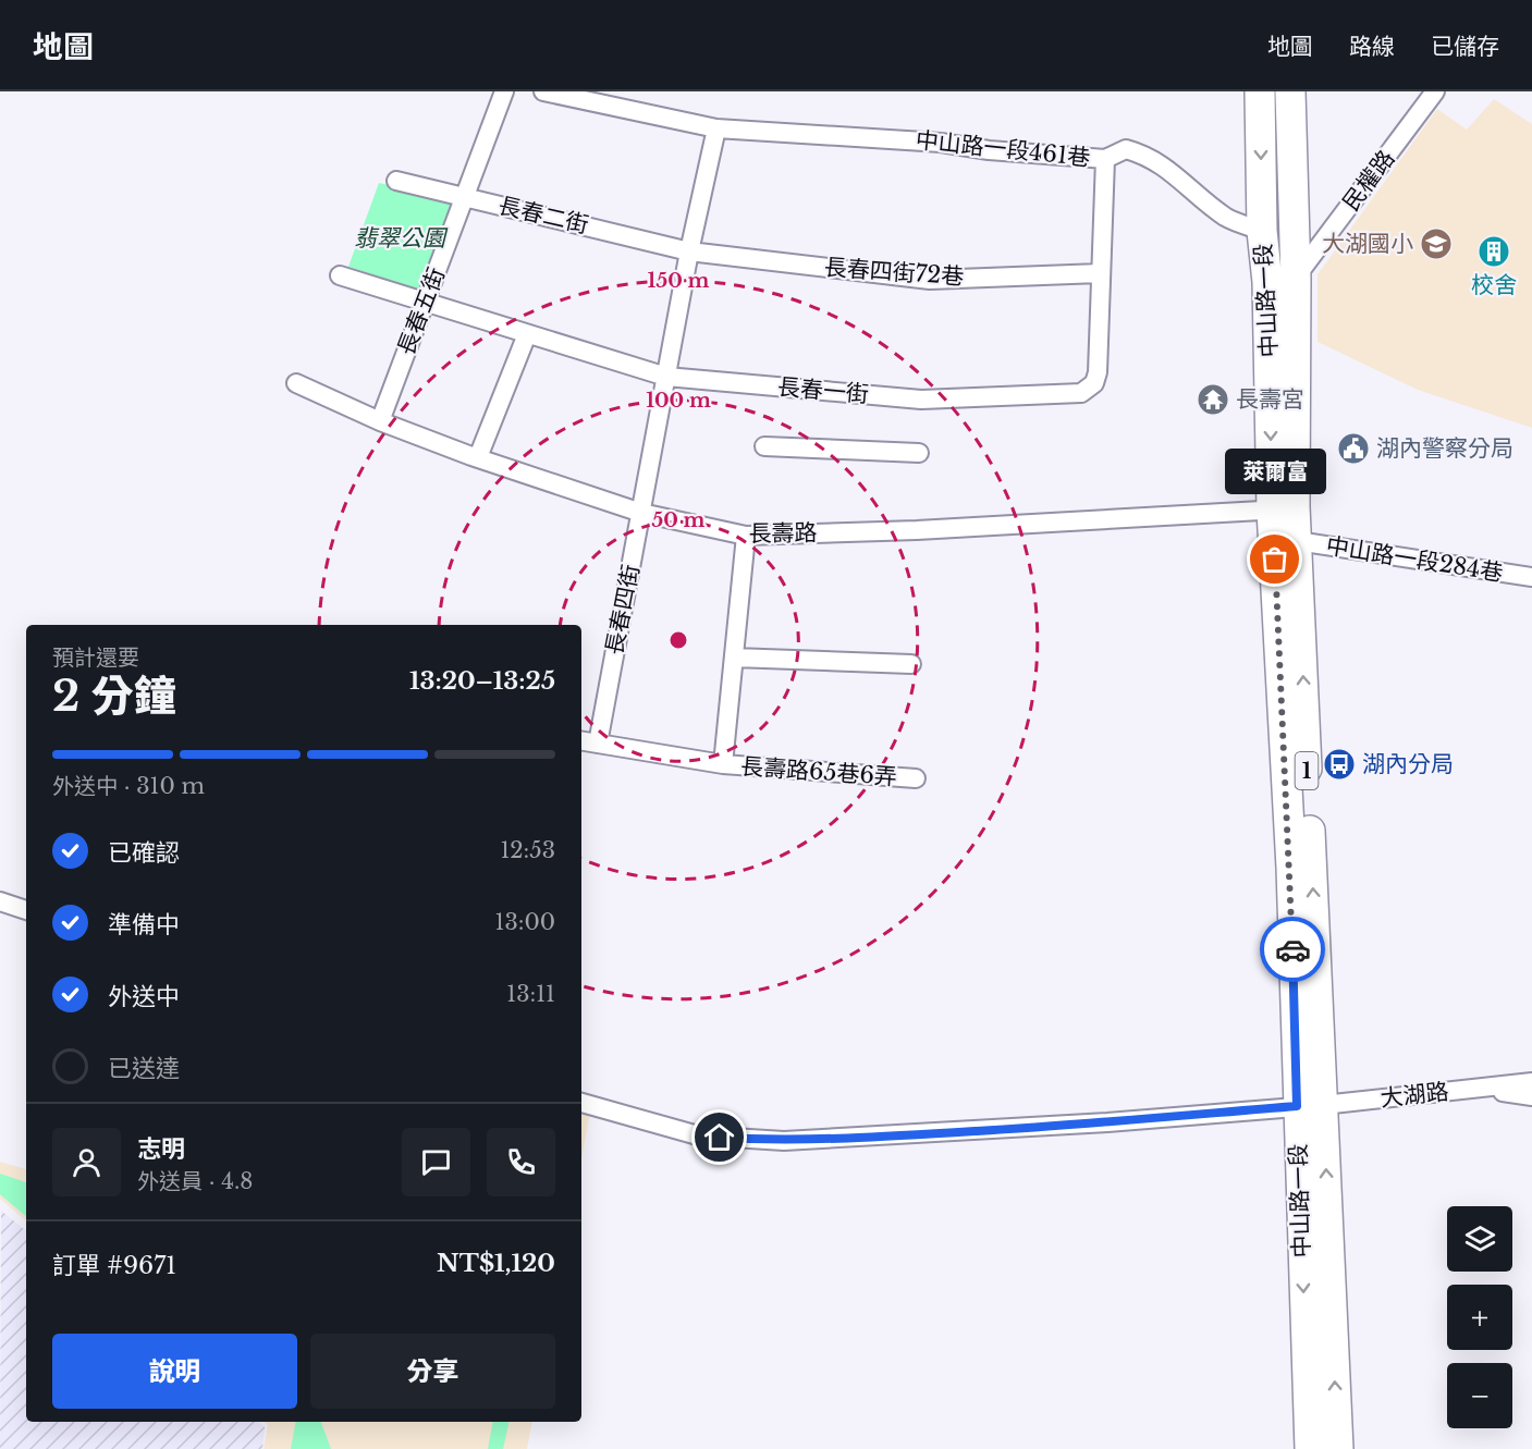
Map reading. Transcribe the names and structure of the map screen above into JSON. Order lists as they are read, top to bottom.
{
  "streets": {
    "main road": ["中山路一段", "1"],
    "street": [
      "中山路一段461巷",
      "民權路",
      "長春二街",
      "長春四街72巷",
      "長春五街",
      "長春一街",
      "長壽路",
      "中山路一段284巷",
      "長春四街",
      "長壽路65巷6弄",
      "大湖路"
    ]
  },
  "crossings": [
    ["中山路一段461巷", "中山路一段"],
    ["中山路一段461巷", "長春一街"],
    ["中山路一段461巷", "長春四街"],
    ["民權路", "中山路一段"],
    ["長春二街", "長春四街72巷"],
    ["長春二街", "長春五街"],
    ["長春二街", "長春四街"],
    ["長春四街72巷", "長春一街"],
    ["長春四街72巷", "長春四街"],
    ["中山路一段", "長壽路"],
    ["中山路一段", "中山路一段284巷"],
    ["中山路一段", "大湖路"],
    ["長春五街", "長春一街"],
    ["長春五街", "長壽路"],
    ["長春一街", "長春四街"],
    ["長壽路", "長春四街"],
    ["長春四街", "長壽路65巷6弄"]
  ],
  "parks": ["翡翠公園"],
  "places": {
    "school or university": ["大湖國小"],
    "building": ["校舍"],
    "temple": ["長壽宮"],
    "public building": ["湖內警察分局"],
    "other": ["萊爾富"],
    "bus stop": ["湖內分局"]
  },
  "page": {
    "header": "地圖",
    "nav": ["地圖", "路線", "已儲存"],
    "bubble": "萊爾富",
    "heading": ["2 分鐘", "預計還要", "13:20–13:25"],
    "panel": [
      "志明",
      "外送員 · 4.8",
      "訂單 #9671",
      "NT$1,120"
    ],
    "bar": "外送中 · 310 m",
    "list": [
      ["已確認", "12:53"],
      ["準備中", "13:00"],
      ["外送中", "13:11"],
      "已送達"
    ],
    "map_buttons": ["+", "−"],
    "buttons": ["說明", "分享"]
  },
  "rings": ["150 m", "100 m", "50 m"]
}
